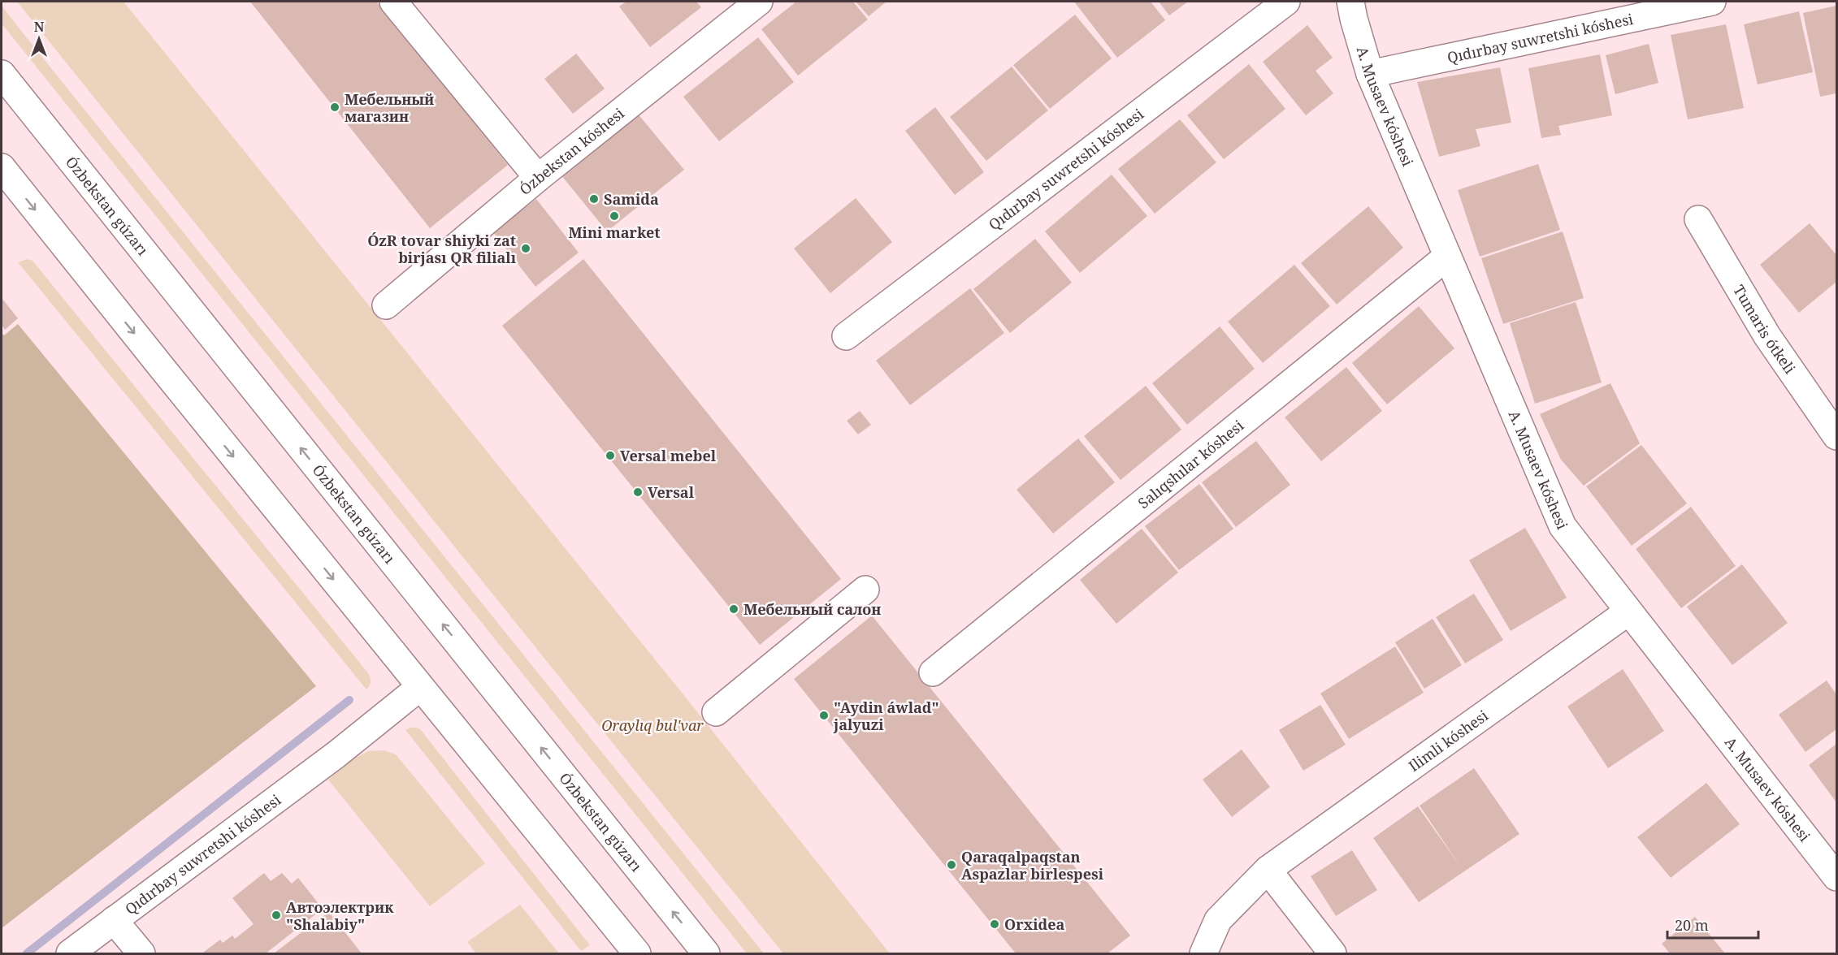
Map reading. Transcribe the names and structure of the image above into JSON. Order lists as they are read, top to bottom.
{
  "streets": {
    "street": [
      "Qıdırbay suwretshi kóshesi",
      "A. Musaev kóshesi",
      "Ózbekstan kóshesi",
      "Ózbekstan gúzarı",
      "Tumaris ótkeli",
      "Salıqshılar kóshesi",
      "Ilimli kóshesi"
    ]
  },
  "crossings": [
    ["Qıdırbay suwretshi kóshesi", "A. Musaev kóshesi"],
    ["A. Musaev kóshesi", "Salıqshılar kóshesi"],
    ["A. Musaev kóshesi", "Ilimli kóshesi"]
  ],
  "parks": ["Oraylıq bul'var"],
  "places": [
    "Мебельный магазин",
    "Samida",
    "Mini market",
    "ÓzR tovar shiyki zat birjası QR filialı",
    "Versal mebel",
    "Versal",
    "Мебельный салон",
    "\"Aydin áwlad\" jalyuzi",
    "Qaraqalpaqstan Aspazlar birlespesi",
    "Автоэлектрик \"Shalabiy\"",
    "Orxidea"
  ],
  "scale_bar": "20 m",
  "north": "top"
}
